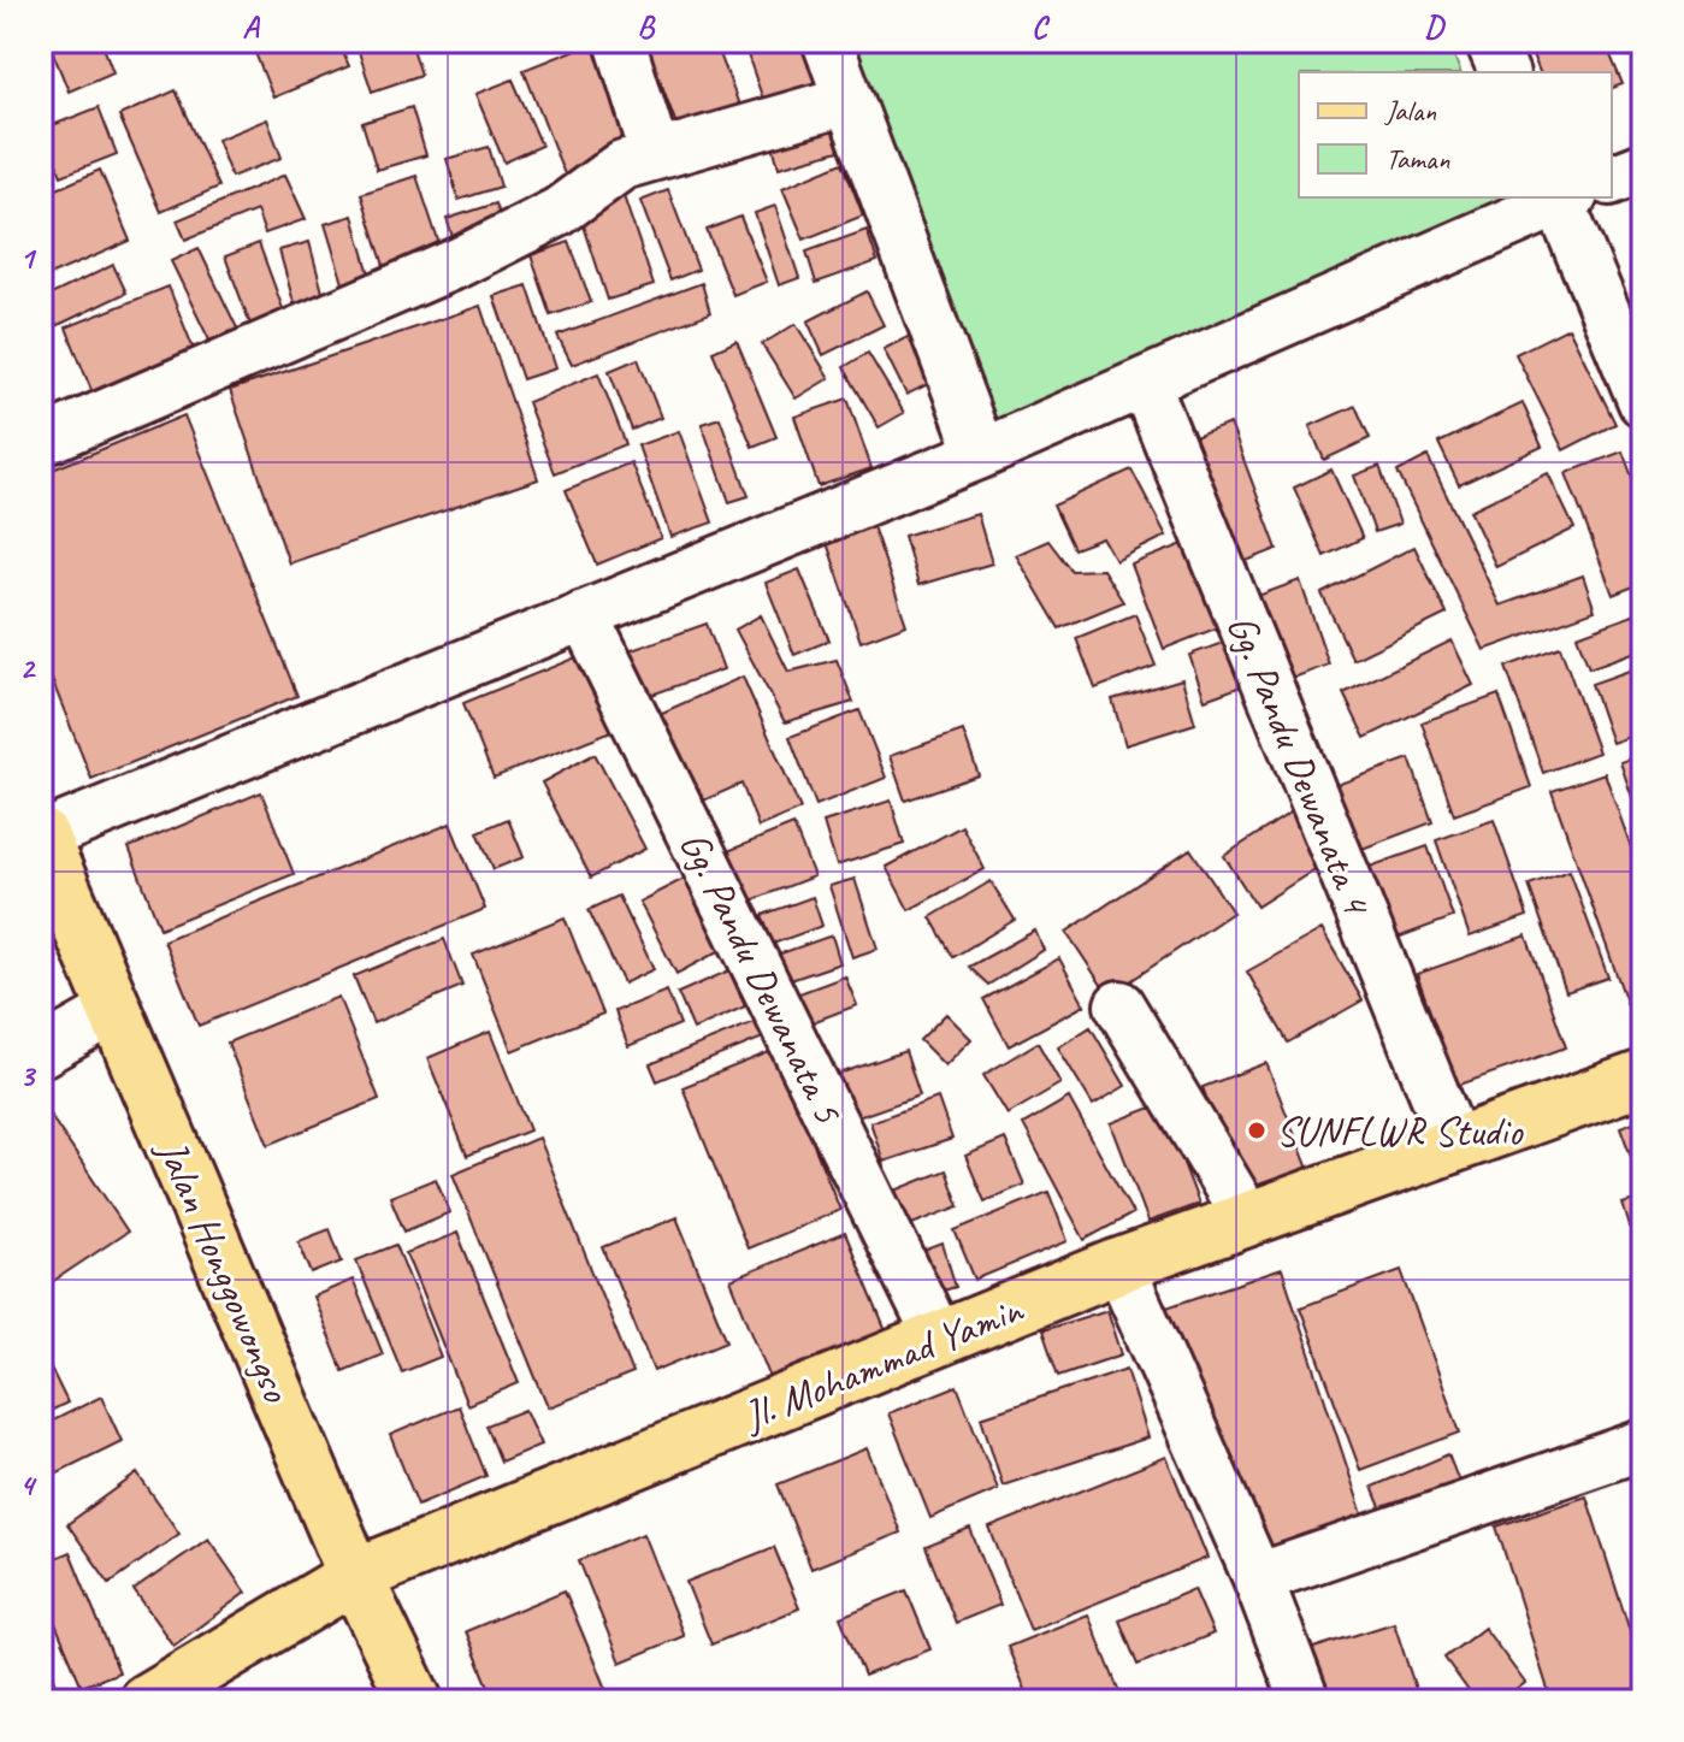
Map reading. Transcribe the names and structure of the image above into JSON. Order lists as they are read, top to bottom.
{
  "streets": {
    "main road": ["Jalan Honggowongso", "Jl. Mohammad Yamin"],
    "street": ["Gg. Pandu Dewanata 4", "Gg. Pandu Dewanata 5"]
  },
  "crossings": [
    ["Gg. Pandu Dewanata 4", "Jl. Mohammad Yamin"],
    ["Gg. Pandu Dewanata 5", "Jl. Mohammad Yamin"],
    ["Jalan Honggowongso", "Jl. Mohammad Yamin"]
  ],
  "places": ["SUNFLWR Studio"],
  "legend": ["Jalan", "Taman"],
  "grid": {
    "columns": [
      "A",
      "B",
      "C",
      "D"
    ],
    "rows": [
      "1",
      "2",
      "3",
      "4"
    ]
  }
}
